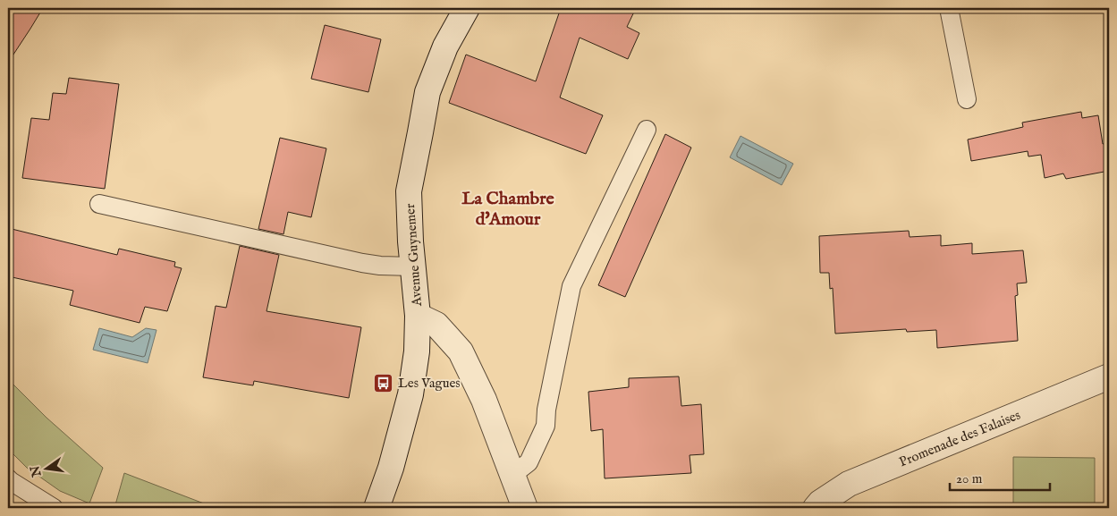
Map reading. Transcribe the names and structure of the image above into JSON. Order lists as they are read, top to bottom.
{
  "streets": {
    "street": ["Avenue Guynemer", "Promenade des Falaises"]
  },
  "districts": ["La Chambre d'Amour"],
  "places": {
    "bus stop": ["Les Vagues"]
  },
  "scale_bar": "20 m",
  "north": "left"
}
